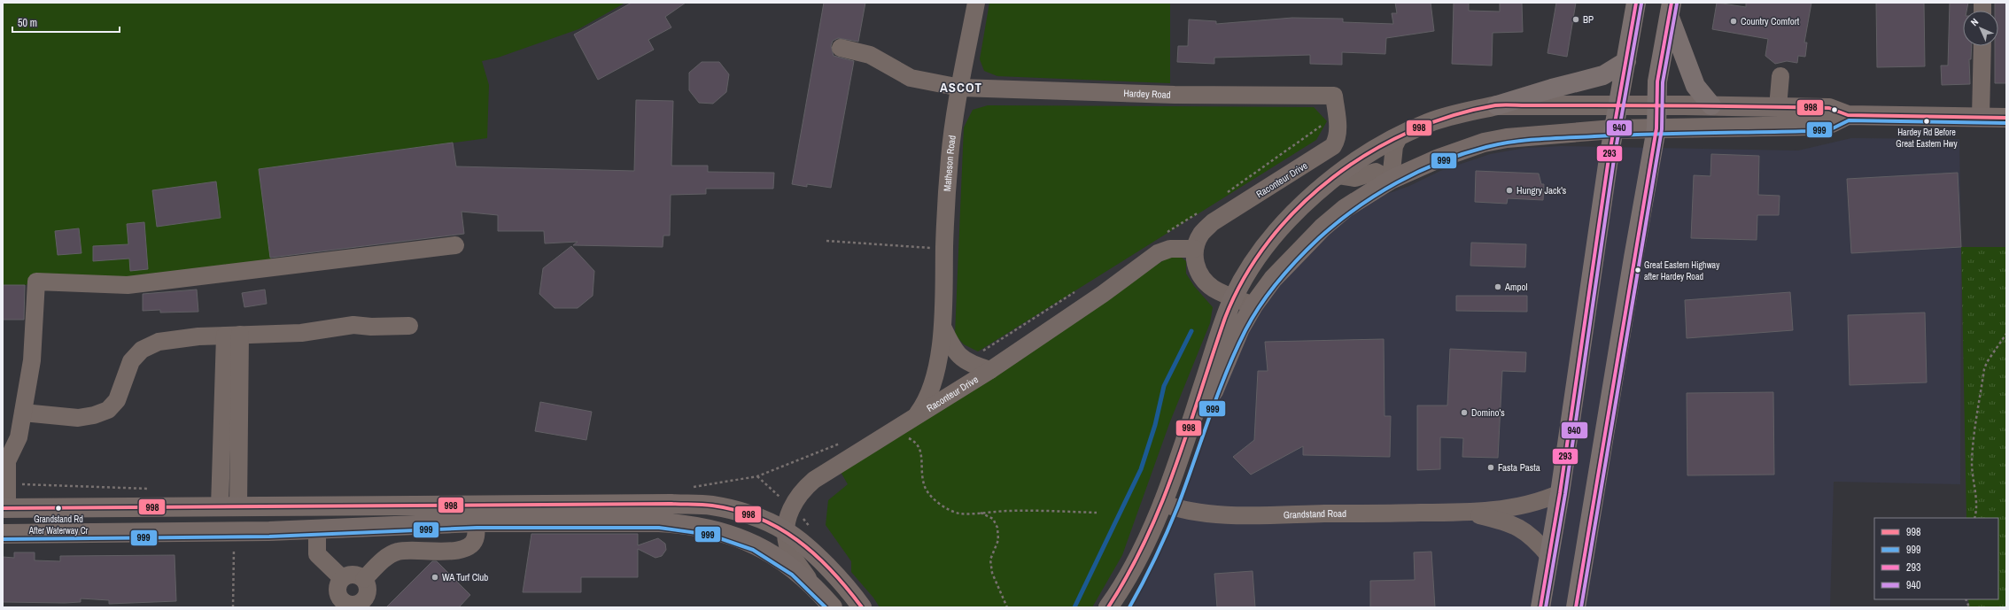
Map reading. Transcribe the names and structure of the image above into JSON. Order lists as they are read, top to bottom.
{
  "streets": {
    "street": [
      "Hardey Road",
      "Matheson Road",
      "Raconteur Drive",
      "Grandstand Road"
    ]
  },
  "crossings": [
    ["Hardey Road", "Matheson Road"],
    ["Hardey Road", "Raconteur Drive"],
    ["Matheson Road", "Raconteur Drive"]
  ],
  "districts": ["ASCOT"],
  "places": [
    "BP",
    "Country Comfort",
    "Hardey Rd Before Great Eastern Hwy",
    "Hungry Jack's",
    "Great Eastern Highway after Hardey Road",
    "Ampol",
    "Domino's",
    "Fasta Pasta",
    "Grandstand Rd After Waterway Cr",
    "WA Turf Club"
  ],
  "lines": [
    "transit line 293",
    "transit line 940",
    "transit line 998",
    "transit line 999"
  ],
  "legend": [
    "998",
    "999",
    "293",
    "940"
  ],
  "scale_bar": "50 m",
  "north": "top left"
}
